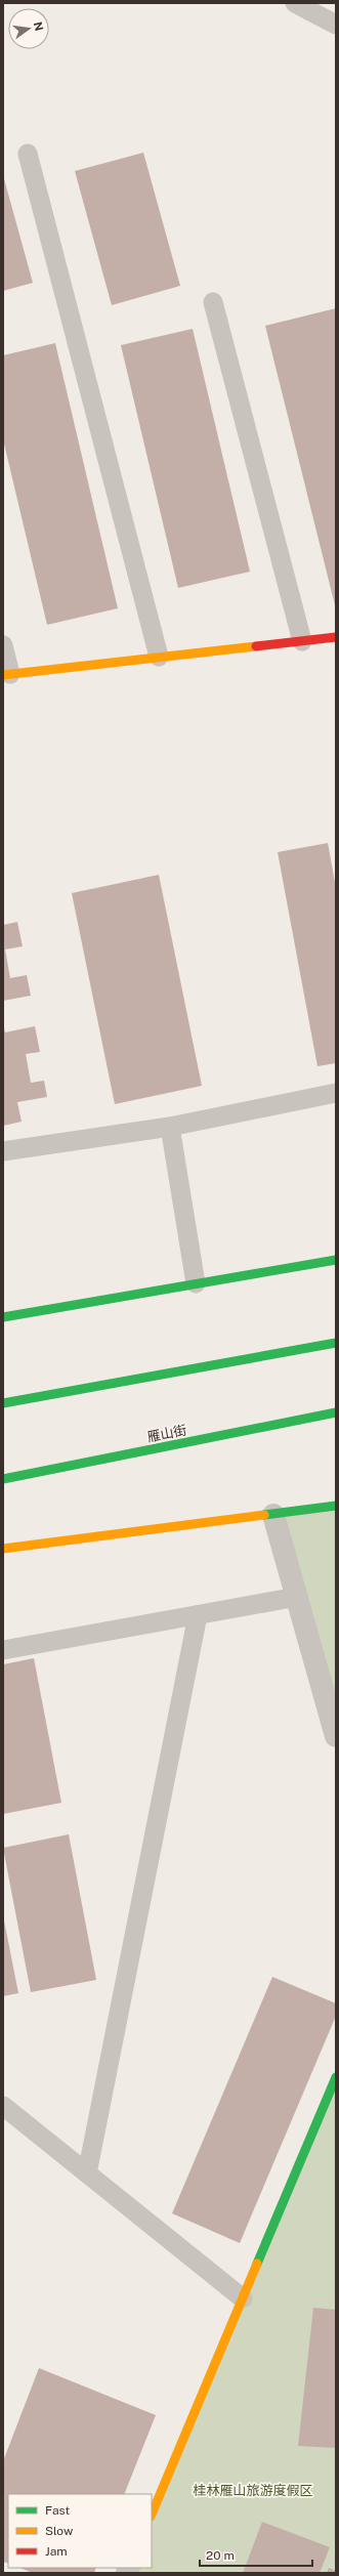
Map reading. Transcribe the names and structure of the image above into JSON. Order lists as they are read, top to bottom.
{
  "streets": {
    "main road": ["雁山街"]
  },
  "parks": ["桂林雁山旅游度假区"],
  "legend": ["Fast", "Slow", "Jam"],
  "scale_bar": "20 m",
  "north": "right"
}
